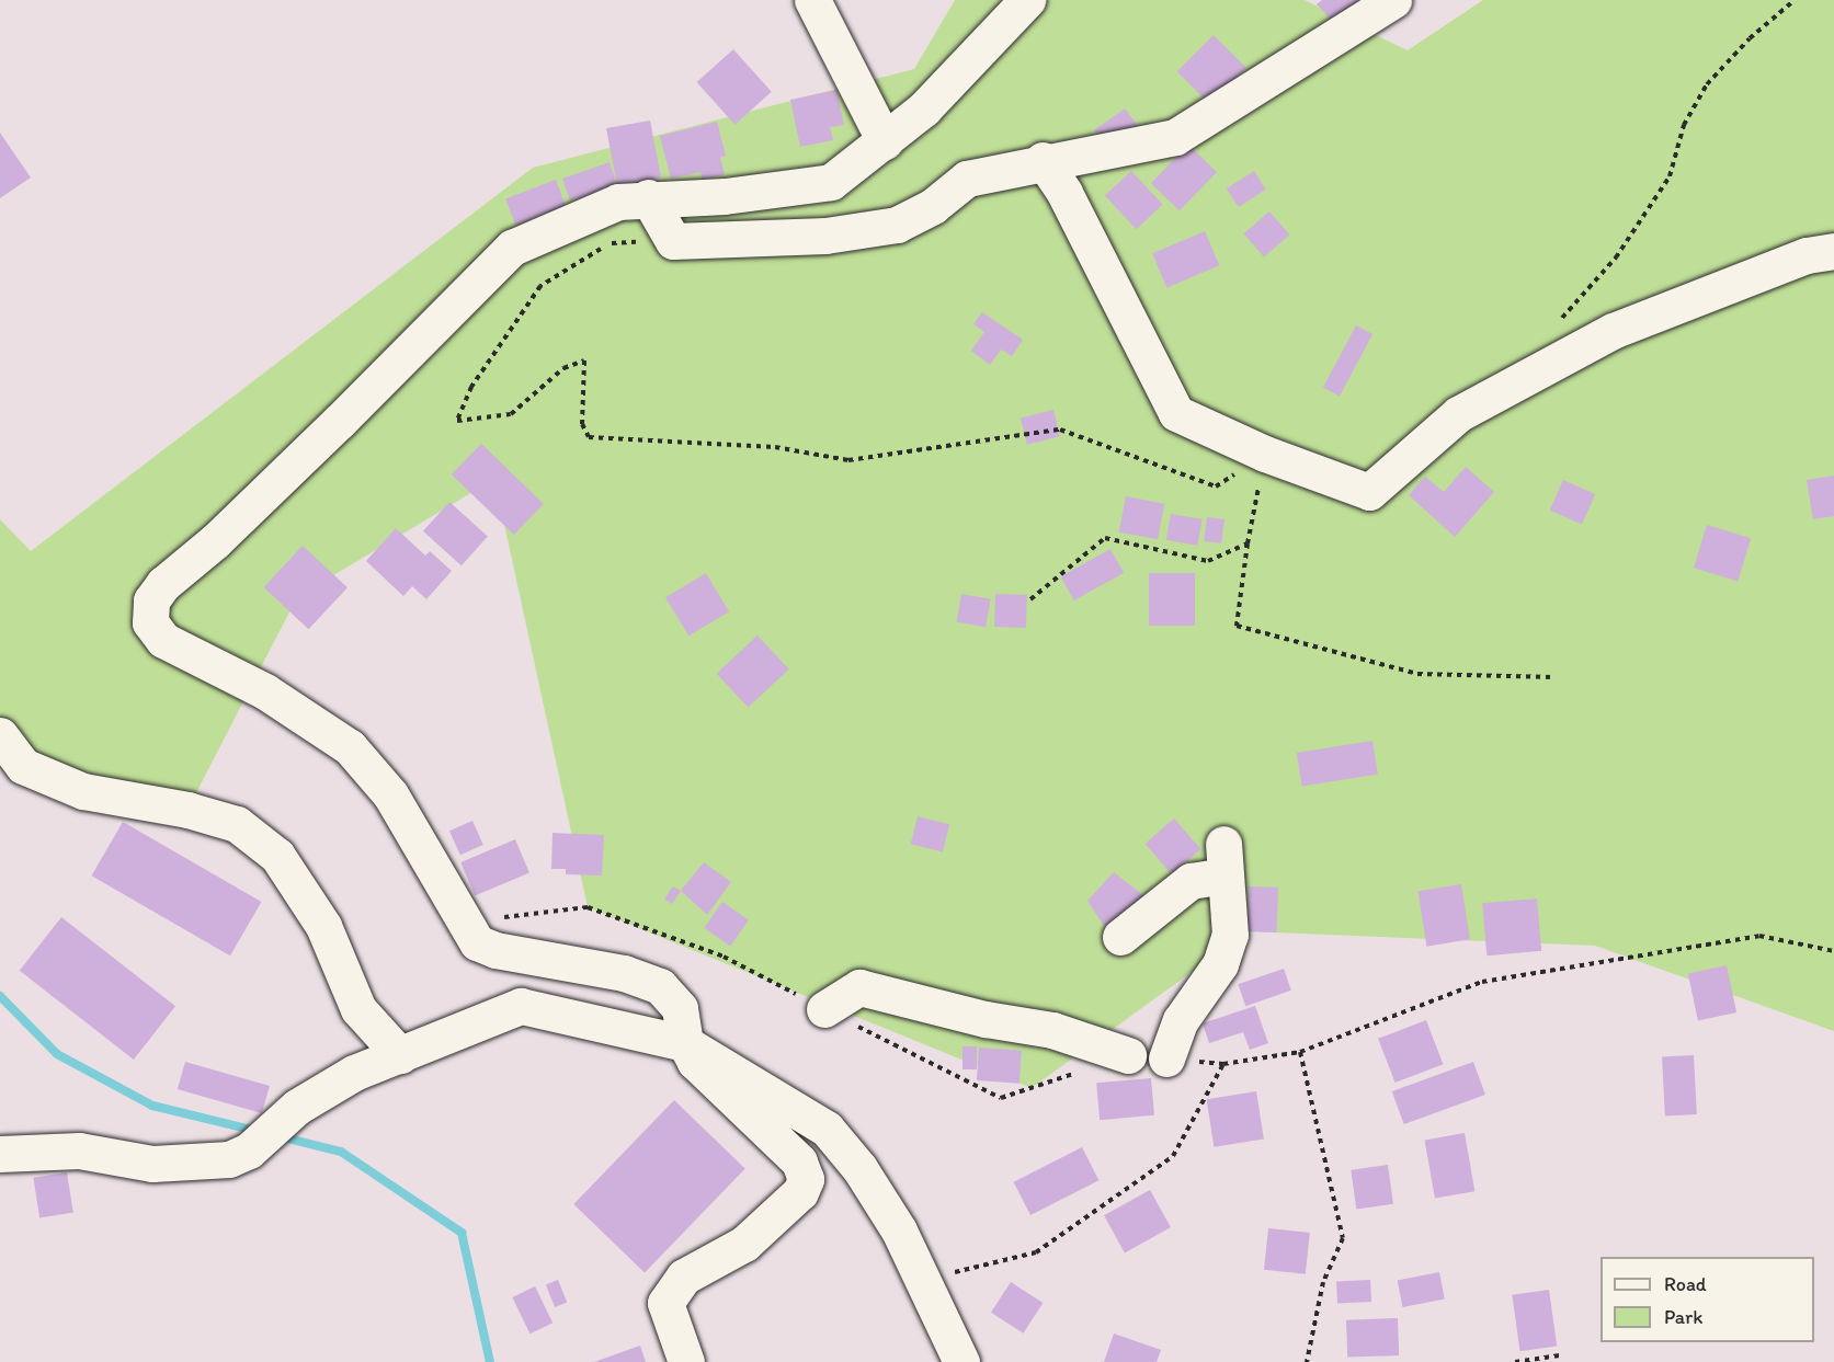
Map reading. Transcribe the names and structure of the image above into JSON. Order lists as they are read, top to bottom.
{
  "legend": ["Road", "Park"]
}
